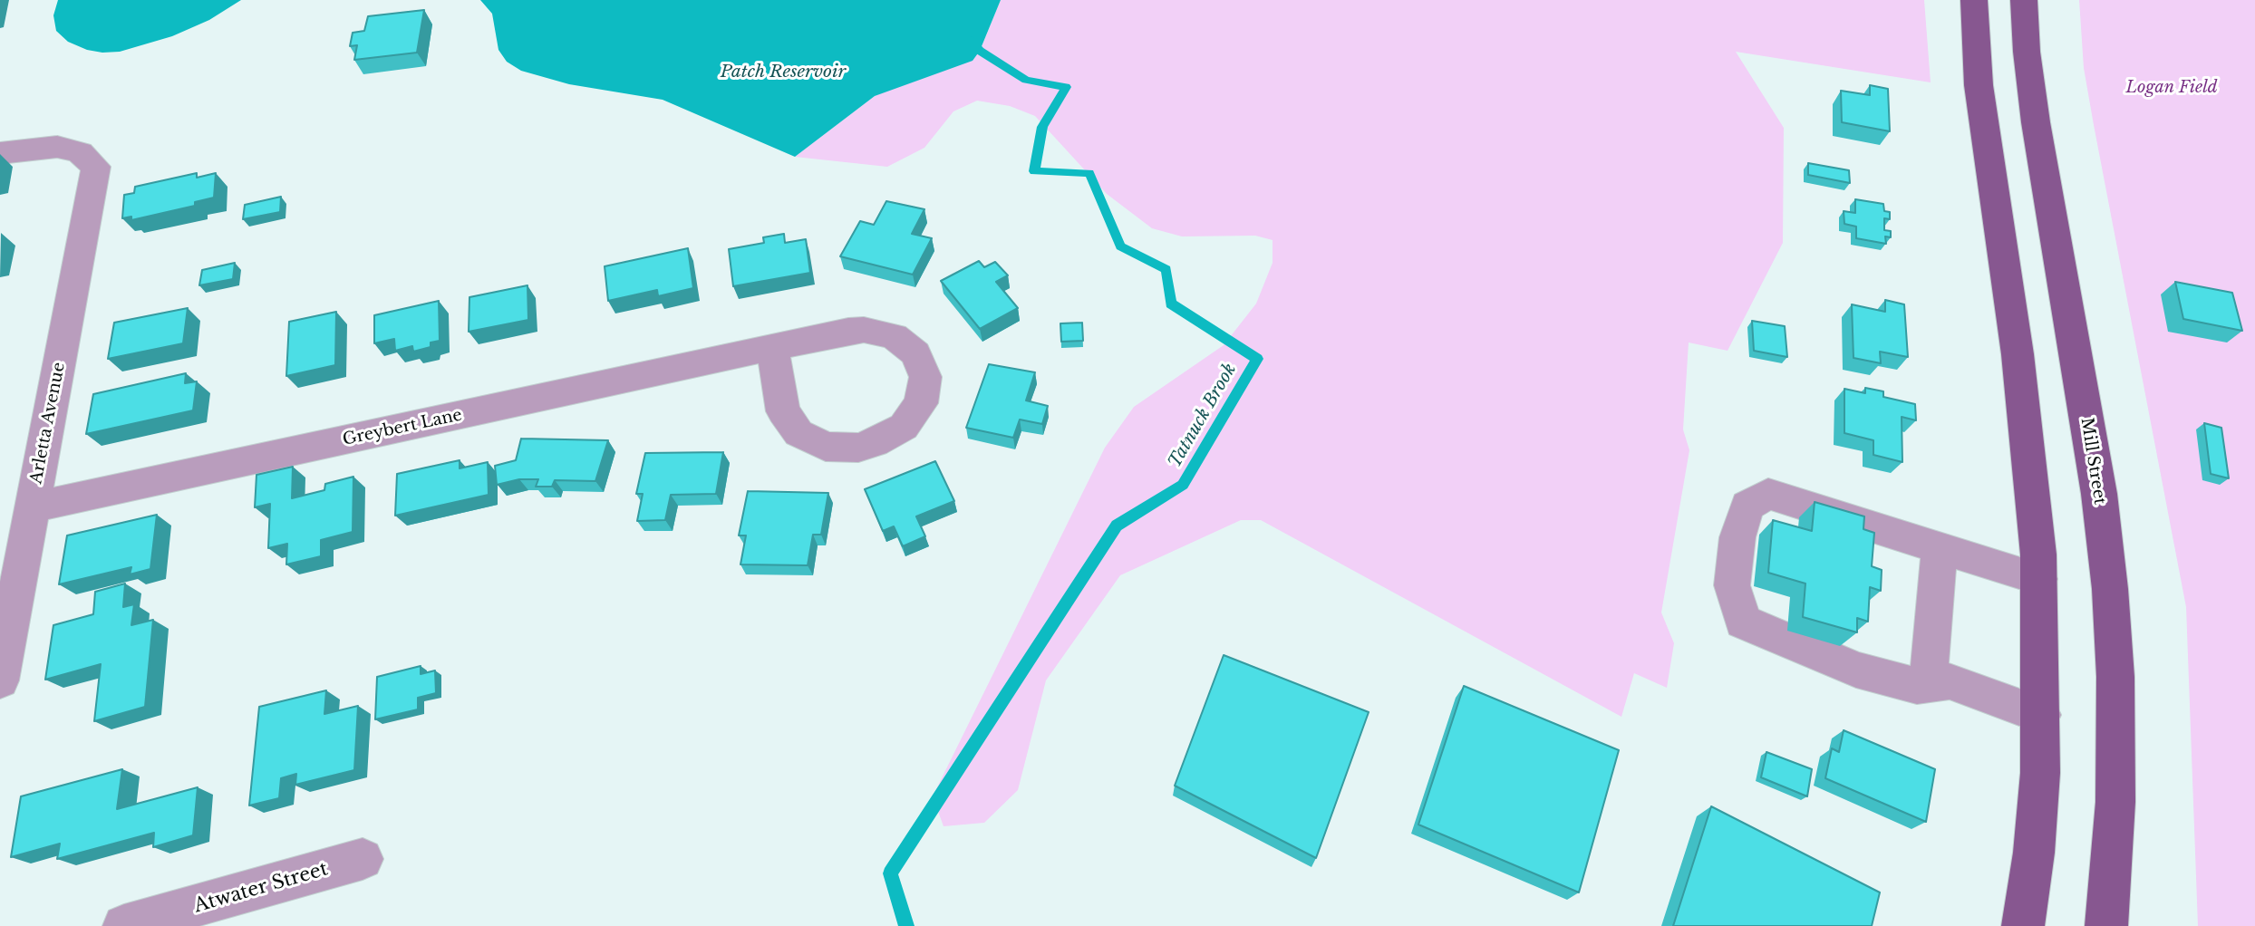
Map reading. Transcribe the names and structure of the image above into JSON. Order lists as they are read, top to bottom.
{
  "streets": {
    "main road": ["Mill Street"],
    "street": ["Arletta Avenue", "Greybert Lane", "Atwater Street"]
  },
  "crossings": [
    ["Arletta Avenue", "Greybert Lane"]
  ],
  "water": ["Patch Reservoir", "Tatnuck Brook"],
  "parks": ["Logan Field"]
}
